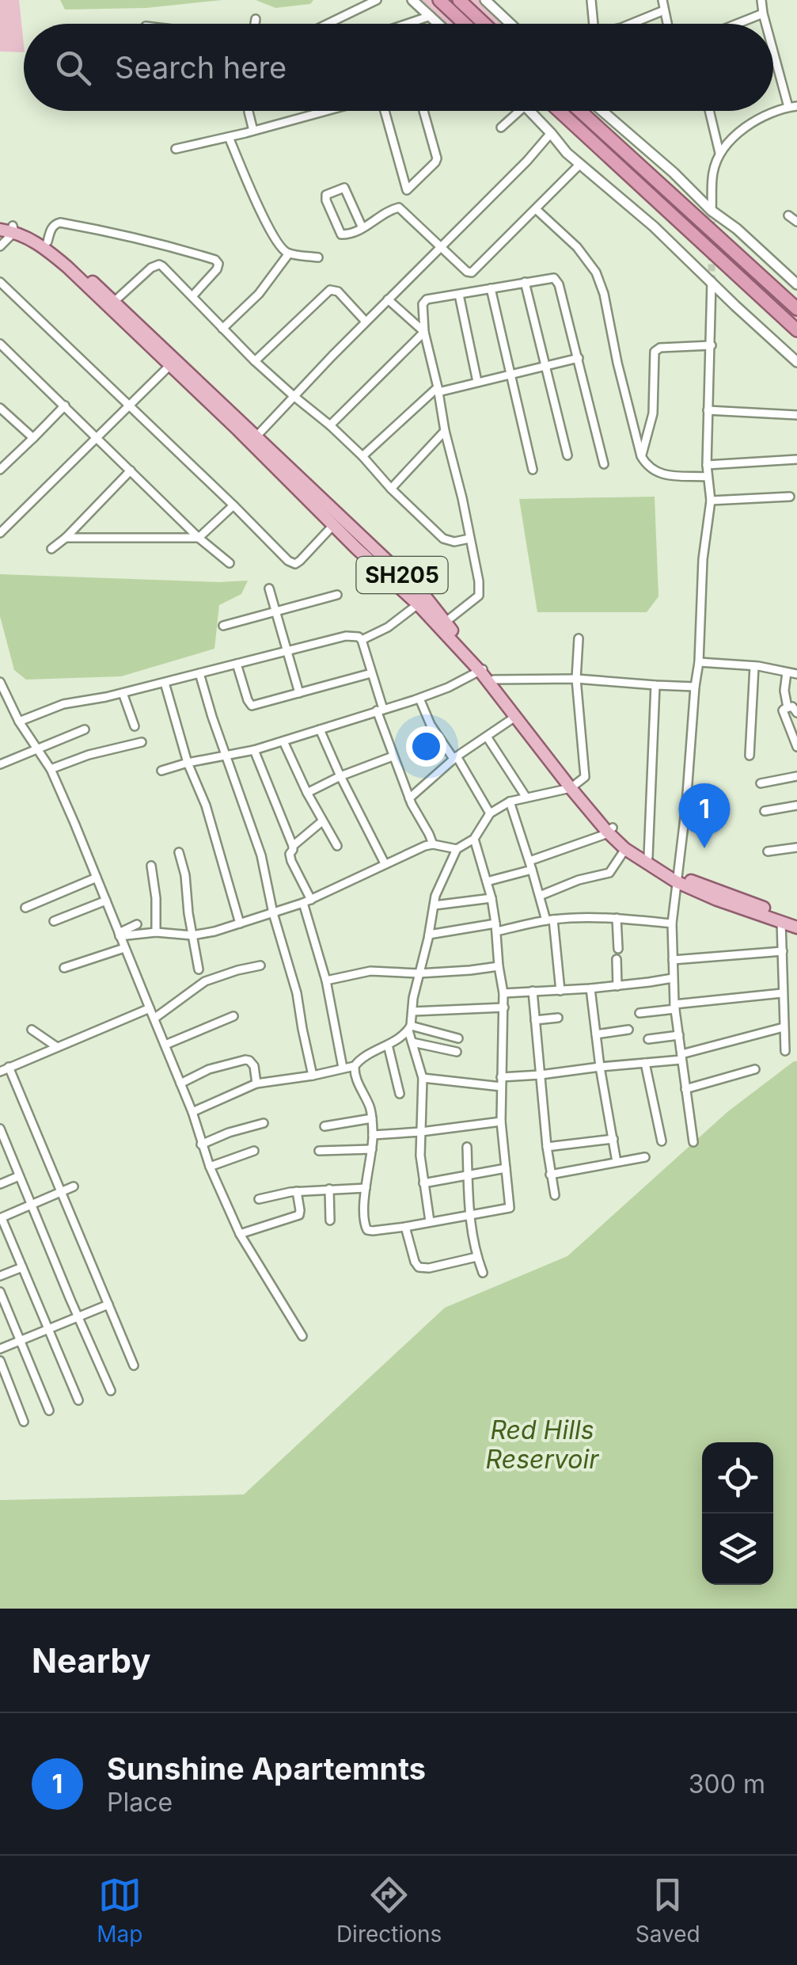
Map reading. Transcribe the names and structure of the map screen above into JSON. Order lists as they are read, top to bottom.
{
  "streets": {
    "main road": ["SH205"]
  },
  "water": ["Red Hills Reservoir"],
  "page": {
    "search": "Search here",
    "pins": "1",
    "heading": "Nearby",
    "list": [
      {
        "mark": "1",
        "name": "Sunshine Apartemnts",
        "note": "Place",
        "value": "300 m"
      }
    ],
    "nav": ["Map", "Directions", "Saved"]
  }
}
